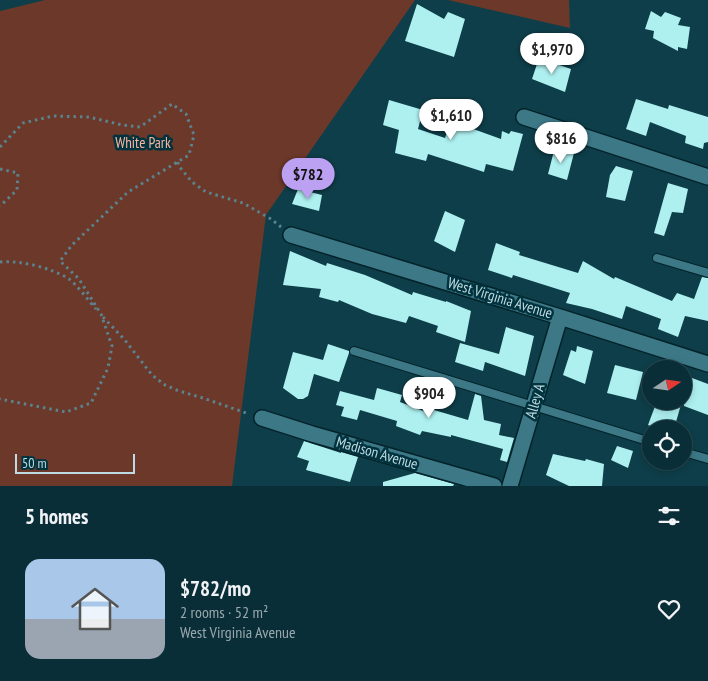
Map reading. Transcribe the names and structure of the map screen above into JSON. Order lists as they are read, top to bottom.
{
  "streets": {
    "street": ["West Virginia Avenue", "Alley A", "Madison Avenue"]
  },
  "crossings": [
    ["West Virginia Avenue", "Alley A"]
  ],
  "parks": ["White Park"],
  "scale_bar": "50 m",
  "north": "right",
  "page": {
    "price": [
      "$1,970",
      "$1,610",
      "$816",
      "$782",
      "$904"
    ],
    "scale": "50 m",
    "heading": "5 homes",
    "list": [
      {
        "name": "$782/mo",
        "note": "2 rooms · 52 m² · West Virginia Avenue"
      }
    ]
  }
}
